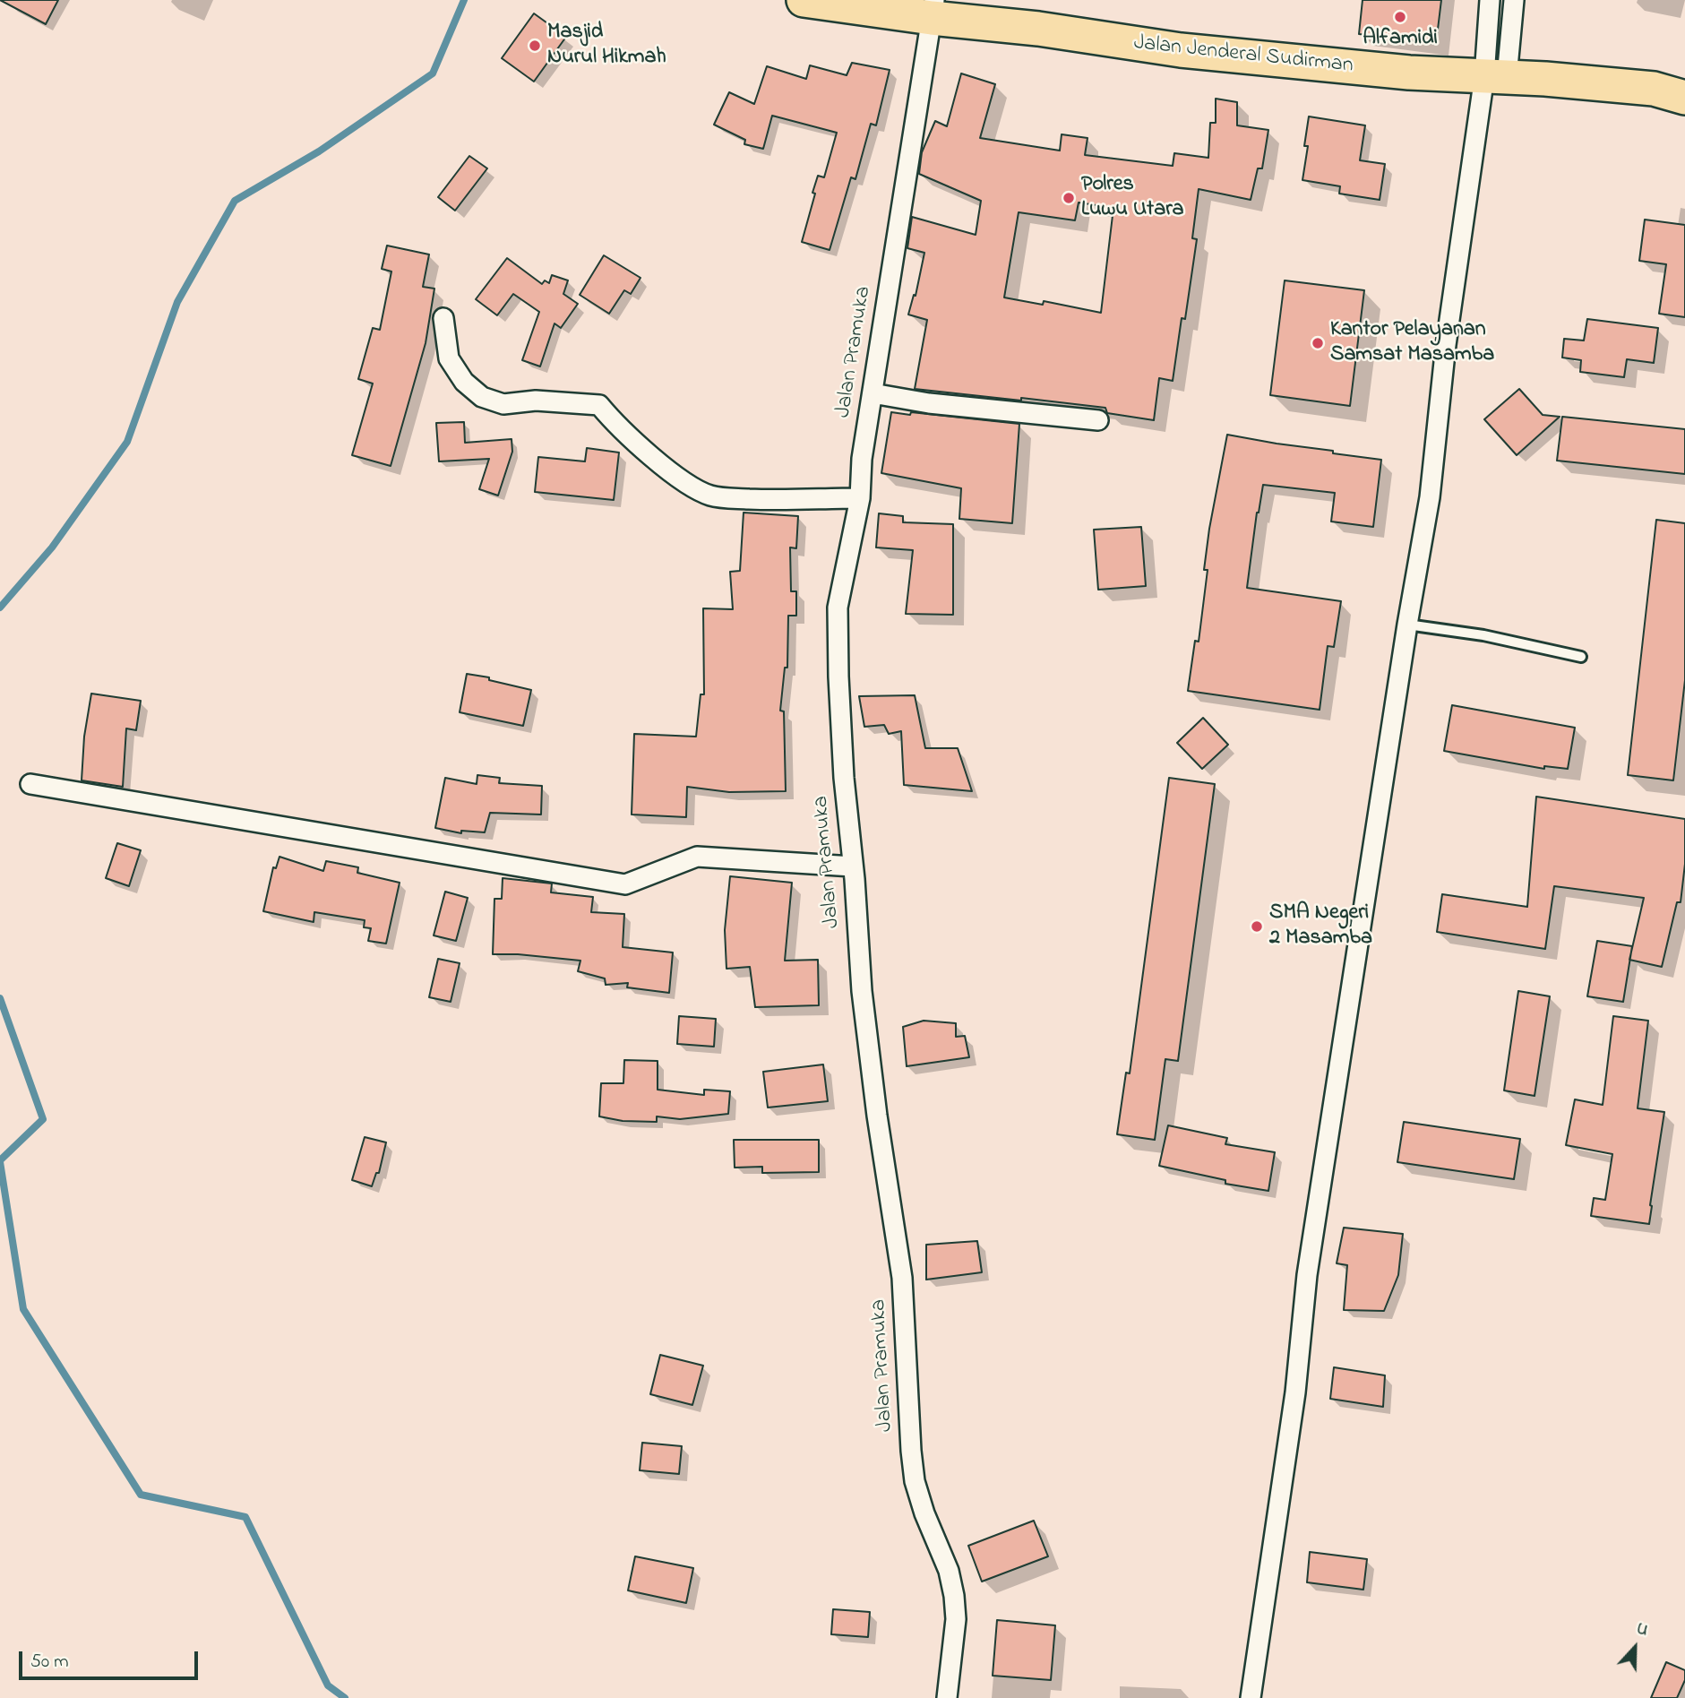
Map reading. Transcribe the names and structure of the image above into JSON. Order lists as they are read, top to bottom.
{
  "streets": {
    "highway": ["Jalan Jenderal Sudirman"],
    "street": ["Jalan Pramuka"]
  },
  "crossings": [
    ["Jalan Jenderal Sudirman", "Jalan Pramuka"]
  ],
  "places": [
    "Alfamidi",
    "Masjid Nurul Hikmah",
    "Polres Luwu Utara",
    "Kantor Pelayanan Samsat Masamba",
    "SMA Negeri 2 Masamba"
  ],
  "scale_bar": "50 m",
  "north": "top"
}
